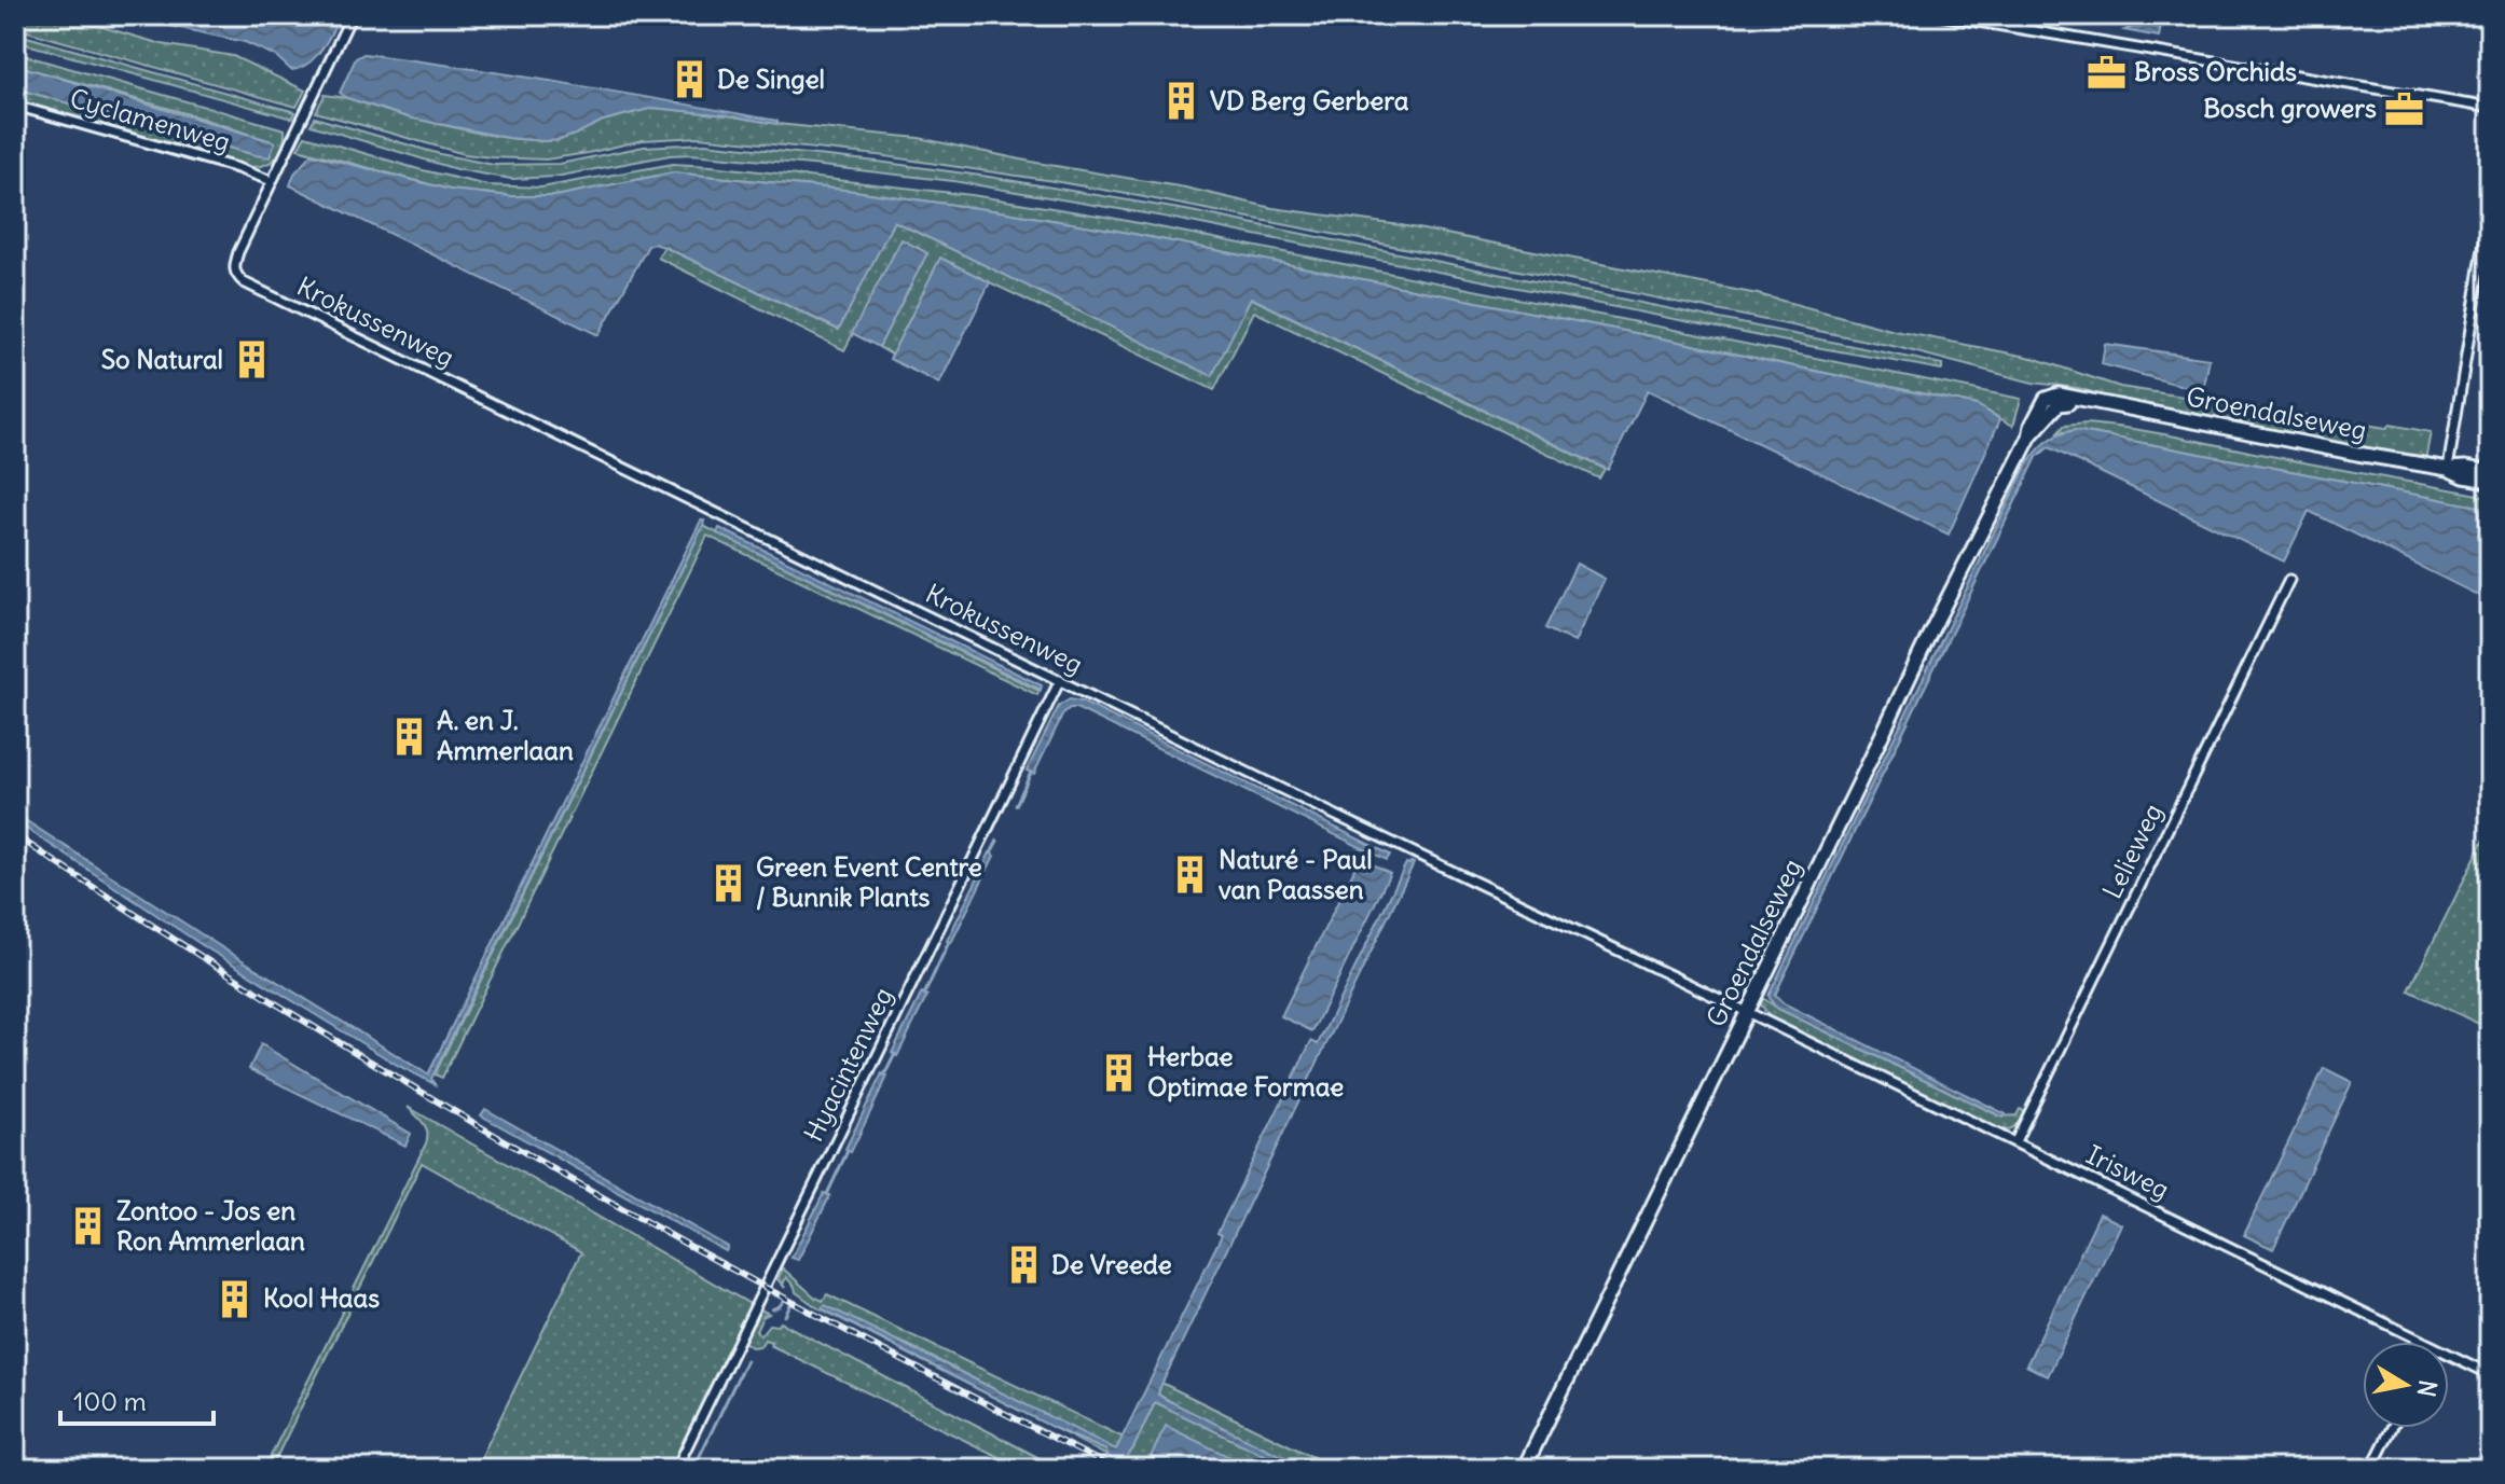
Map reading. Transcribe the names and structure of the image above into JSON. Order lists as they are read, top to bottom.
{
  "streets": {
    "street": [
      "Cyclamenweg",
      "Krokussenweg",
      "Groendalseweg",
      "Lelieweg",
      "Hyacintenweg",
      "Irisweg"
    ]
  },
  "crossings": [
    ["Cyclamenweg", "Krokussenweg"],
    ["Krokussenweg", "Groendalseweg"],
    ["Krokussenweg", "Hyacintenweg"],
    ["Krokussenweg", "Irisweg"],
    ["Groendalseweg", "Irisweg"],
    ["Lelieweg", "Irisweg"]
  ],
  "places": {
    "office": ["Bross Orchids", "Bosch growers"],
    "building": [
      "De Singel",
      "VD Berg Gerbera",
      "So Natural",
      "A. en J. Ammerlaan",
      "Naturé - Paul van Paassen",
      "Green Event Centre / Bunnik Plants",
      "Herbae Optimae Formae",
      "Zontoo - Jos en Ron Ammerlaan",
      "De Vreede",
      "Kool Haas"
    ]
  },
  "scale_bar": "100 m",
  "north": "right"
}
